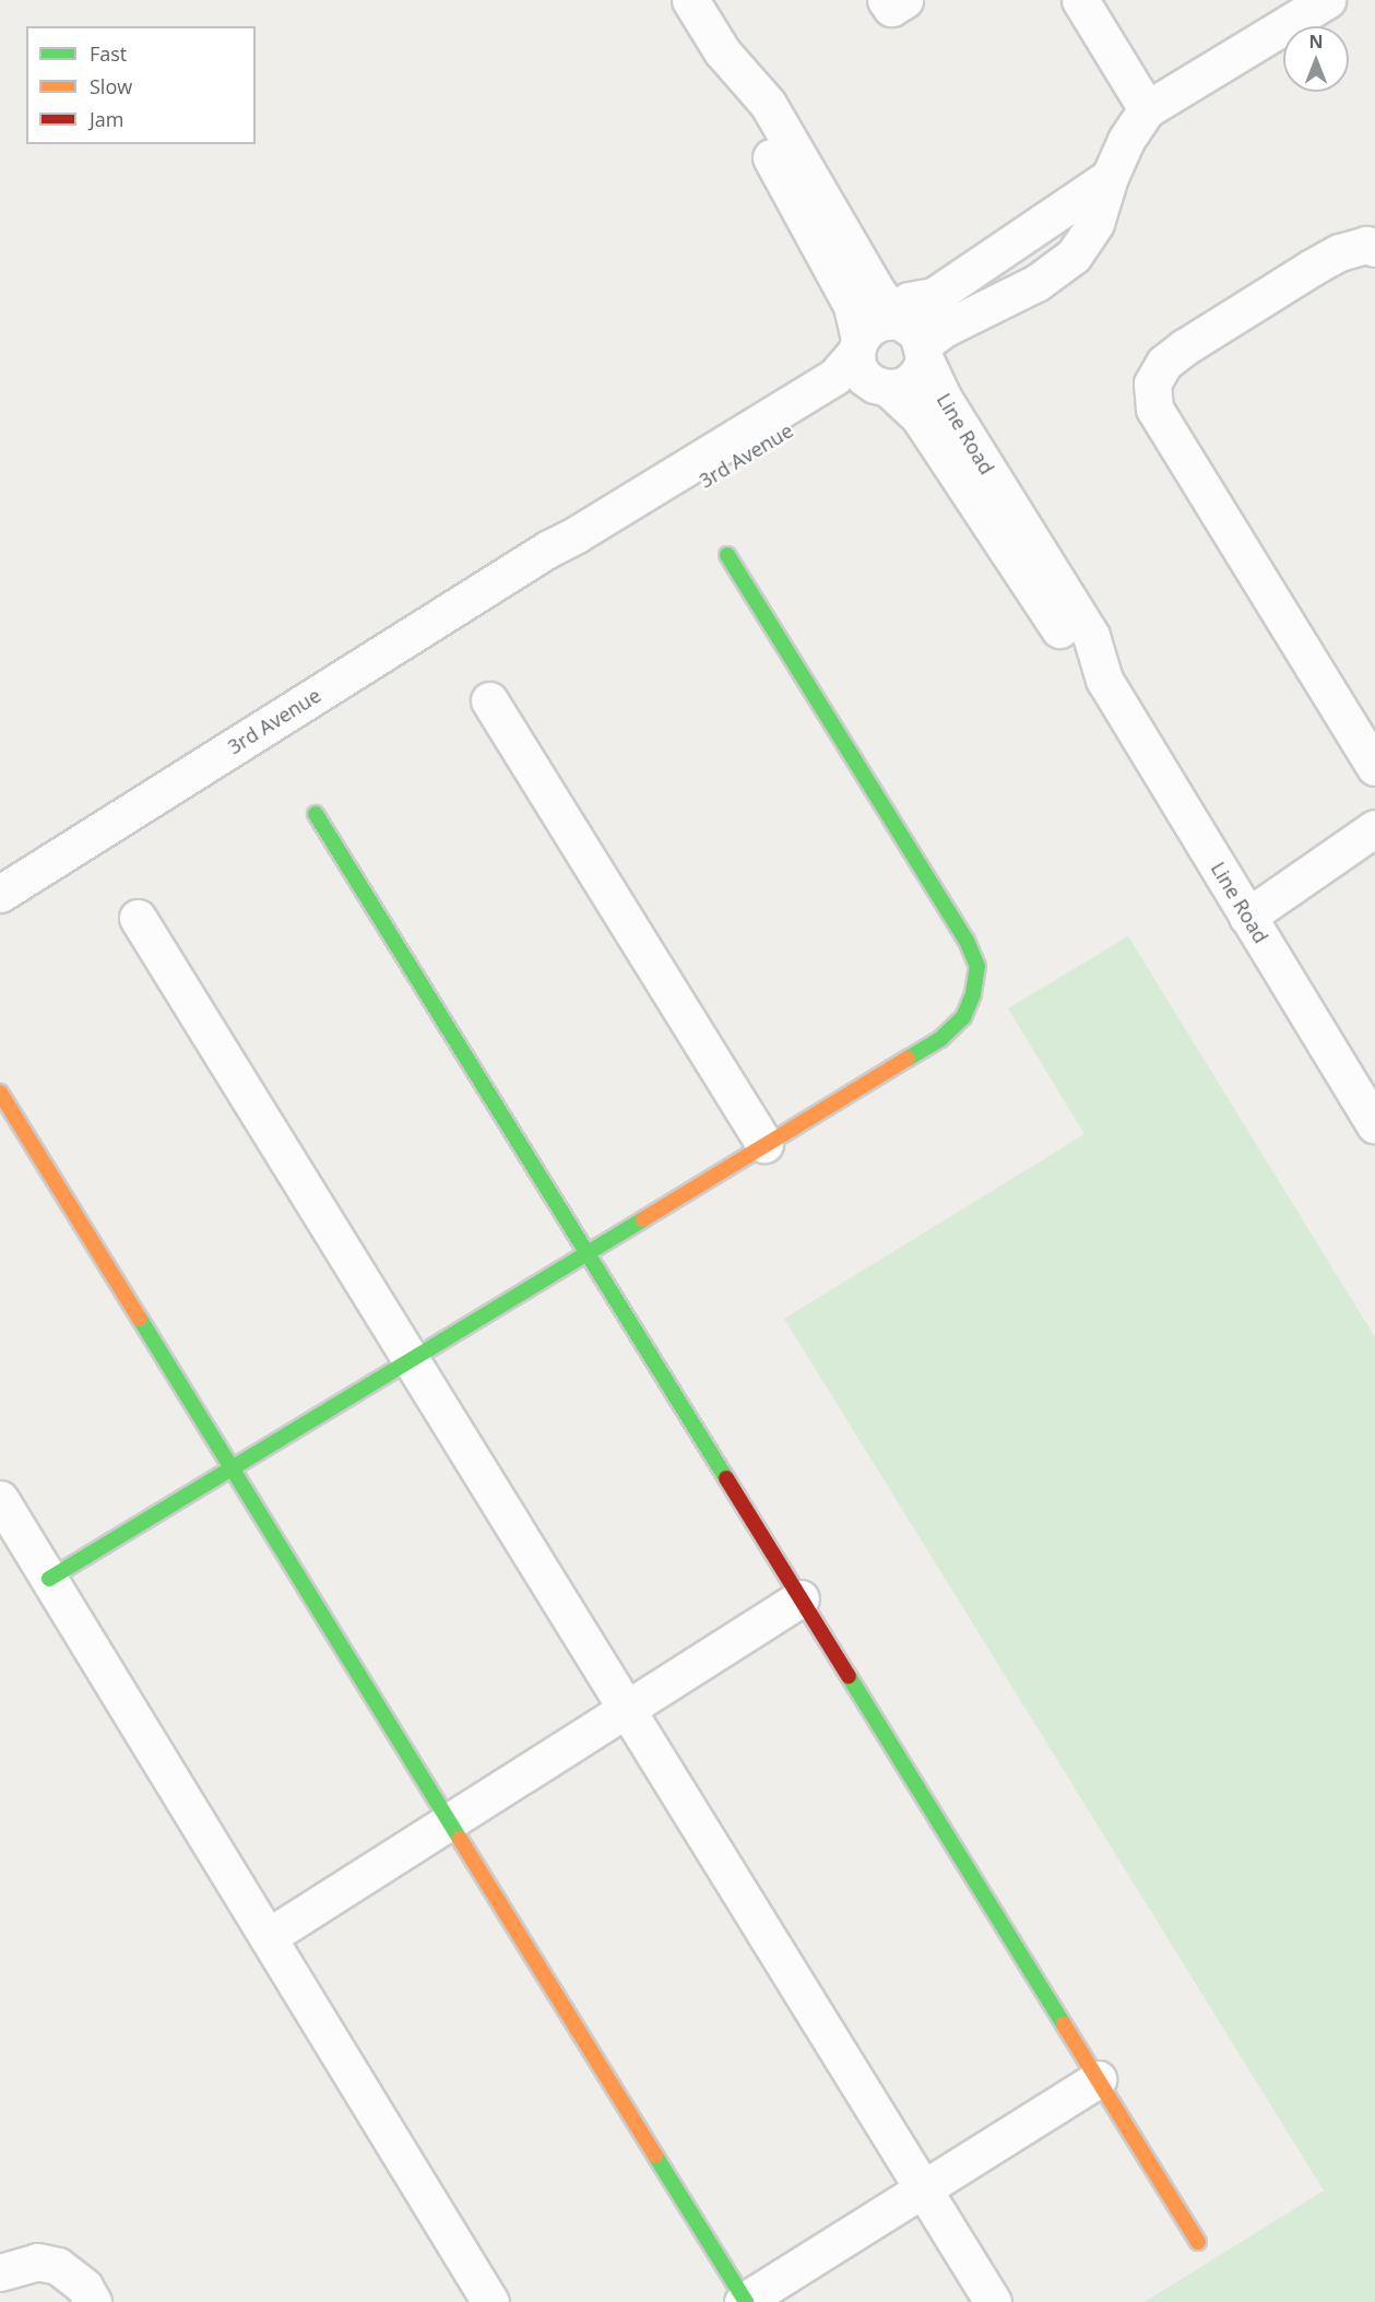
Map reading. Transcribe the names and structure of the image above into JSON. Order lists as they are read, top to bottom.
{
  "streets": {
    "street": ["Line Road", "3rd Avenue"]
  },
  "crossings": [
    ["Line Road", "3rd Avenue"]
  ],
  "legend": ["Fast", "Slow", "Jam"],
  "north": "top"
}
